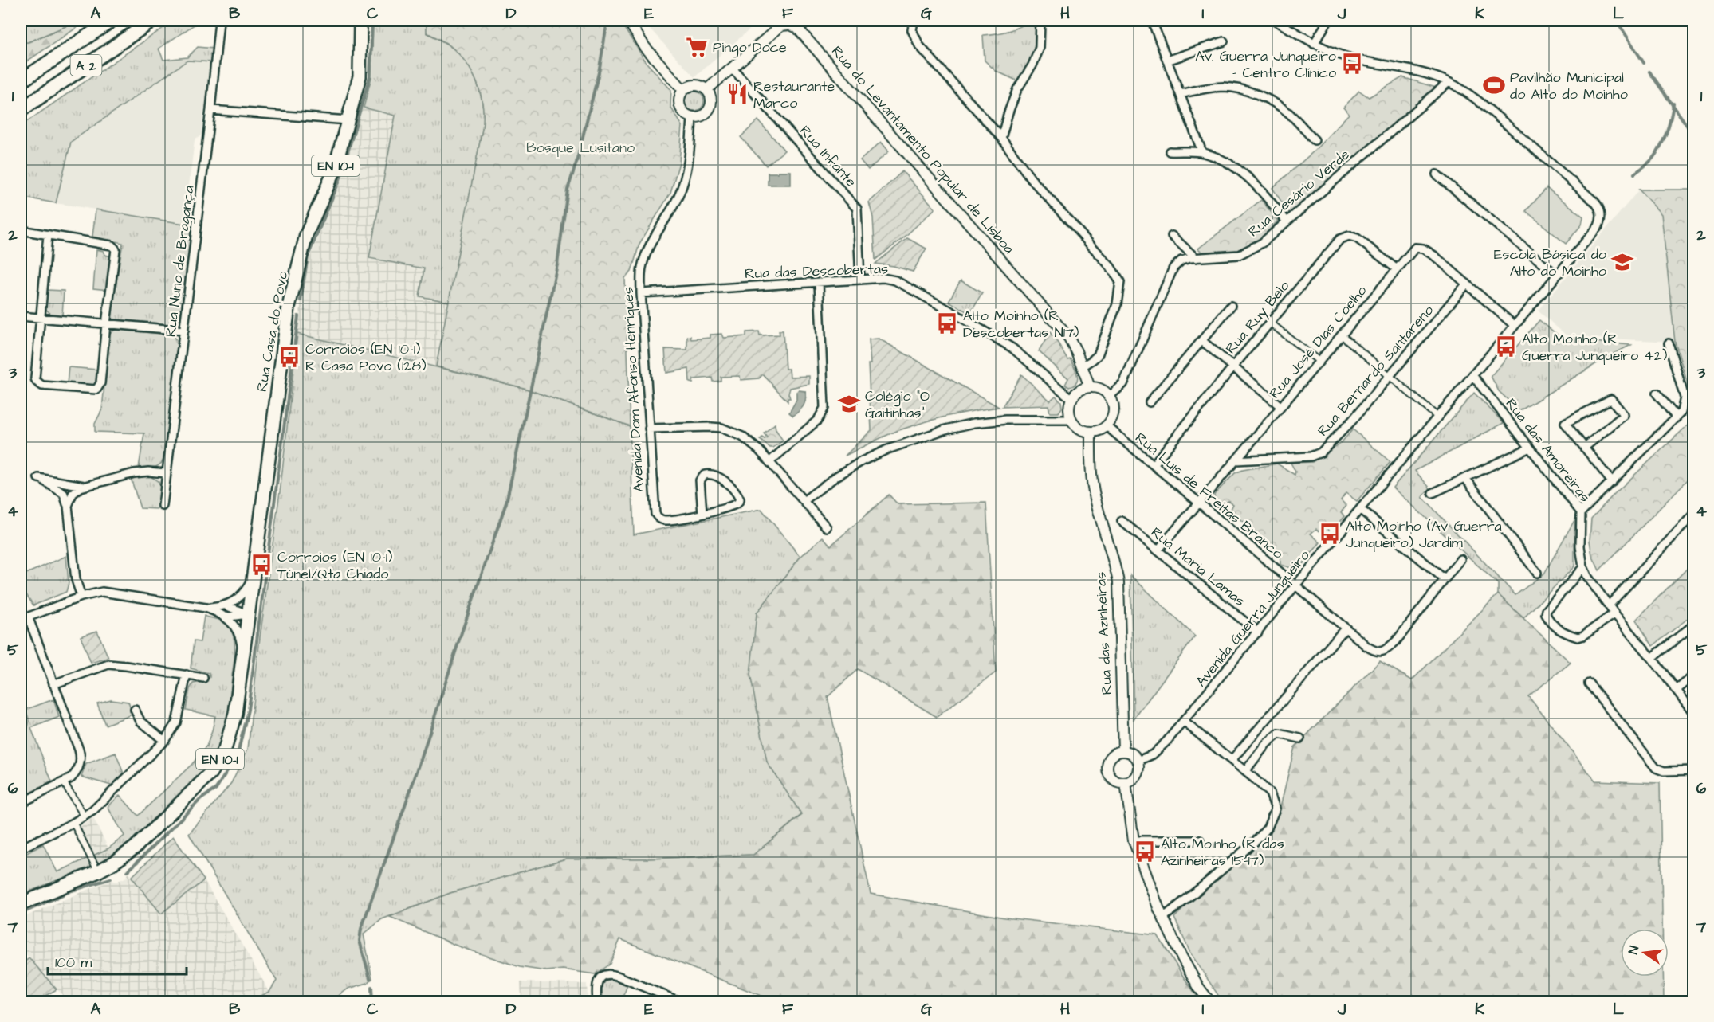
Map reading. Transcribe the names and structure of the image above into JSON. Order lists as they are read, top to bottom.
{
  "streets": {
    "highway": ["A 2"],
    "main road": ["EN 10-1", "Rua Casa do Povo"],
    "street": [
      "Rua do Levantamento Popular de Lisboa",
      "Rua Infante",
      "Rua Cesário Verde",
      "Rua Nuno de Bragança",
      "Rua das Descobertas",
      "Rua Ruy Belo",
      "Rua José Dias Coelho",
      "Rua Bernardo Santareno",
      "Avenida Dom Afonso Henriques",
      "Rua das Amoreiras",
      "Rua Luís de Freitas Branco",
      "Rua Maria Lamas",
      "Avenida Guerra Junqueiro",
      "Rua das Azinheiras"
    ]
  },
  "crossings": [
    ["Rua do Levantamento Popular de Lisboa", "Rua Infante"],
    ["Rua do Levantamento Popular de Lisboa", "Rua Cesário Verde"],
    ["Rua do Levantamento Popular de Lisboa", "Rua das Descobertas"],
    ["Rua do Levantamento Popular de Lisboa", "Avenida Dom Afonso Henriques"],
    ["Rua do Levantamento Popular de Lisboa", "Rua Luís de Freitas Branco"],
    ["Rua do Levantamento Popular de Lisboa", "Rua das Azinheiras"],
    ["Rua Infante", "Rua das Descobertas"],
    ["EN 10-1", "Rua Casa do Povo"],
    ["Rua Cesário Verde", "Rua das Descobertas"],
    ["Rua Cesário Verde", "Rua Luís de Freitas Branco"],
    ["Rua Cesário Verde", "Avenida Guerra Junqueiro"],
    ["Rua Cesário Verde", "Rua das Azinheiras"],
    ["Rua das Descobertas", "Avenida Dom Afonso Henriques"],
    ["Rua das Descobertas", "Rua Luís de Freitas Branco"],
    ["Rua das Descobertas", "Rua das Azinheiras"],
    ["Rua Ruy Belo", "Rua José Dias Coelho"],
    ["Rua Ruy Belo", "Rua Luís de Freitas Branco"],
    ["Rua José Dias Coelho", "Rua Bernardo Santareno"],
    ["Rua José Dias Coelho", "Rua Luís de Freitas Branco"],
    ["Rua José Dias Coelho", "Rua Maria Lamas"],
    ["Rua José Dias Coelho", "Avenida Guerra Junqueiro"],
    ["Rua das Amoreiras", "Avenida Guerra Junqueiro"],
    ["Rua Luís de Freitas Branco", "Avenida Guerra Junqueiro"],
    ["Rua Luís de Freitas Branco", "Rua das Azinheiras"],
    ["Rua Maria Lamas", "Avenida Guerra Junqueiro"],
    ["Avenida Guerra Junqueiro", "Rua das Azinheiras"]
  ],
  "parks": ["Bosque Lusitano"],
  "places": {
    "supermarket": ["Pingo Doce"],
    "bus stop": [
      "Av. Guerra Junqueiro - Centro Clínico",
      "Alto Moinho (R Descobertas N17)",
      "Alto Moinho (R Guerra Junqueiro 42)",
      "Corroios (EN 10-1) R Casa Povo (128)",
      "Alto Moinho (Av Guerra Junqueiro) Jardim",
      "Corroios (EN 10-1) Túnel/Qta Chiado",
      "Alto Moinho (R das Azinheiras 15-17)"
    ],
    "sports": ["Pavilhão Municipal do Alto do Moinho"],
    "restaurant": ["Restaurante Marco"],
    "school or university": ["Escola Básica do Alto do Moinho", "Colégio \"O Gaitinhas\""]
  },
  "scale_bar": "100 m",
  "north": "left",
  "grid": {
    "columns": [
      "A",
      "B",
      "C",
      "D",
      "E",
      "F",
      "G",
      "H",
      "I",
      "J",
      "K",
      "L"
    ],
    "rows": [
      "1",
      "2",
      "3",
      "4",
      "5",
      "6",
      "7"
    ]
  }
}
